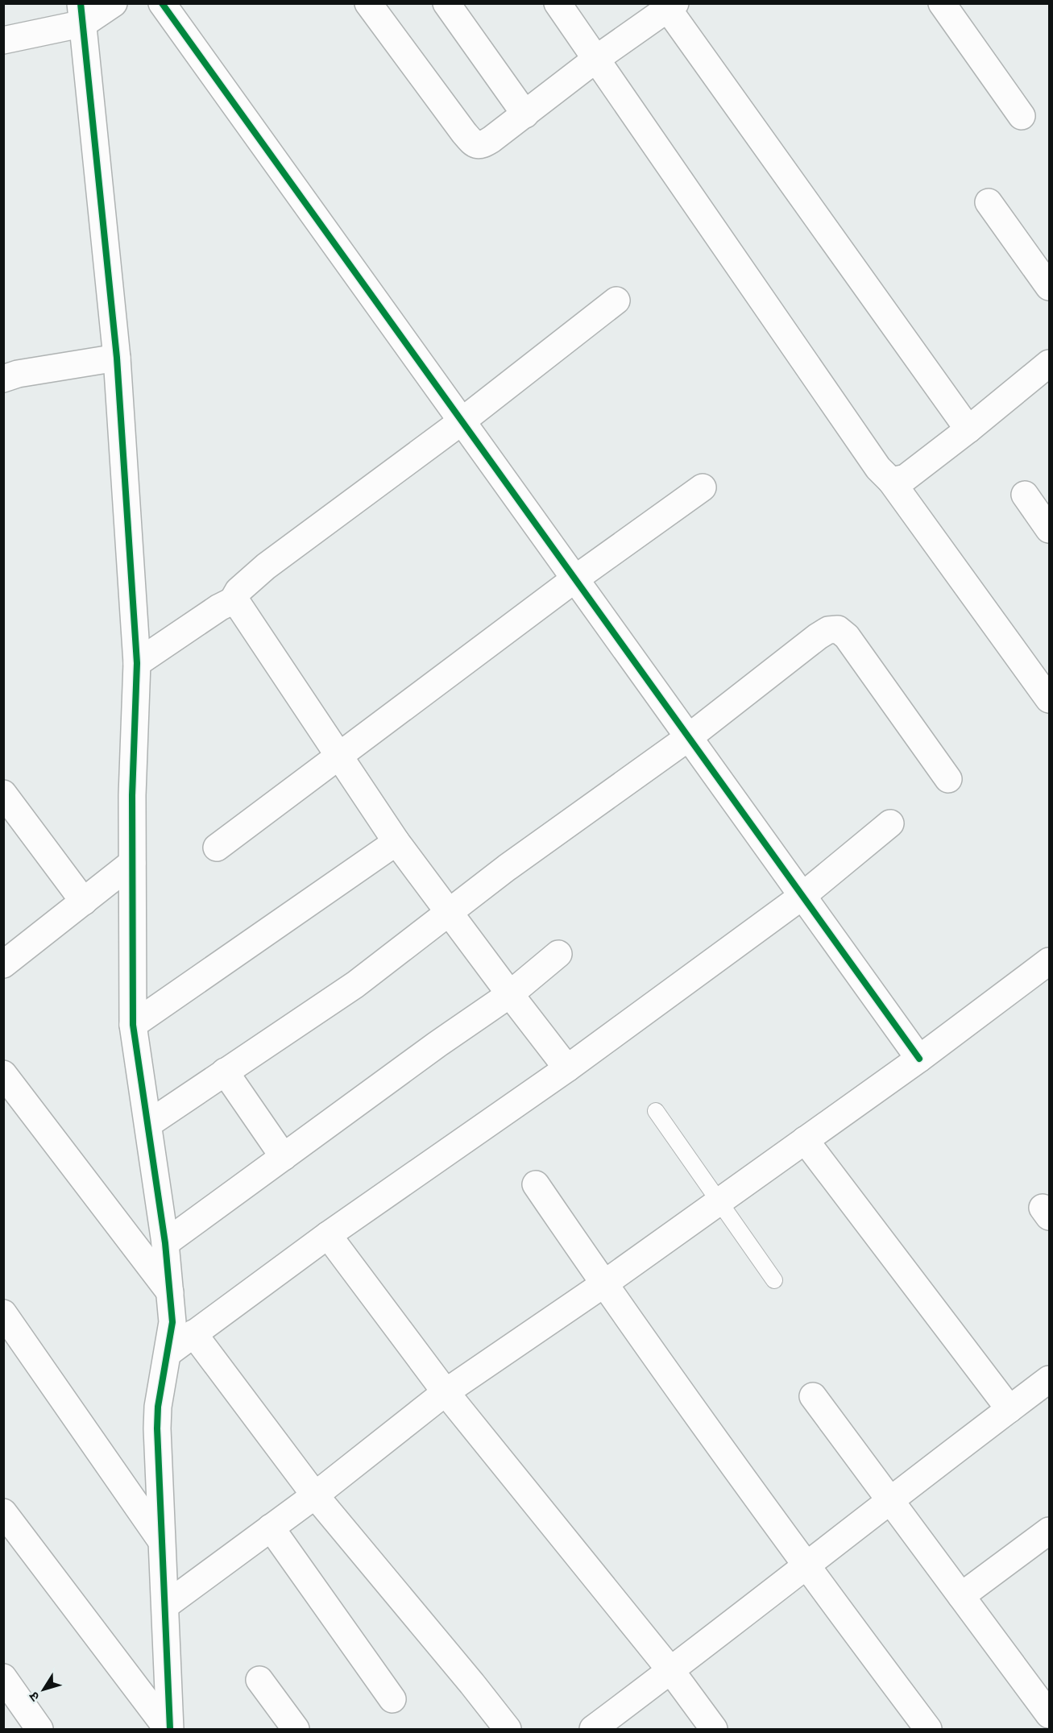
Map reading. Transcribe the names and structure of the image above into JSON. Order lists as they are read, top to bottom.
{
  "north": "bottom left"
}
